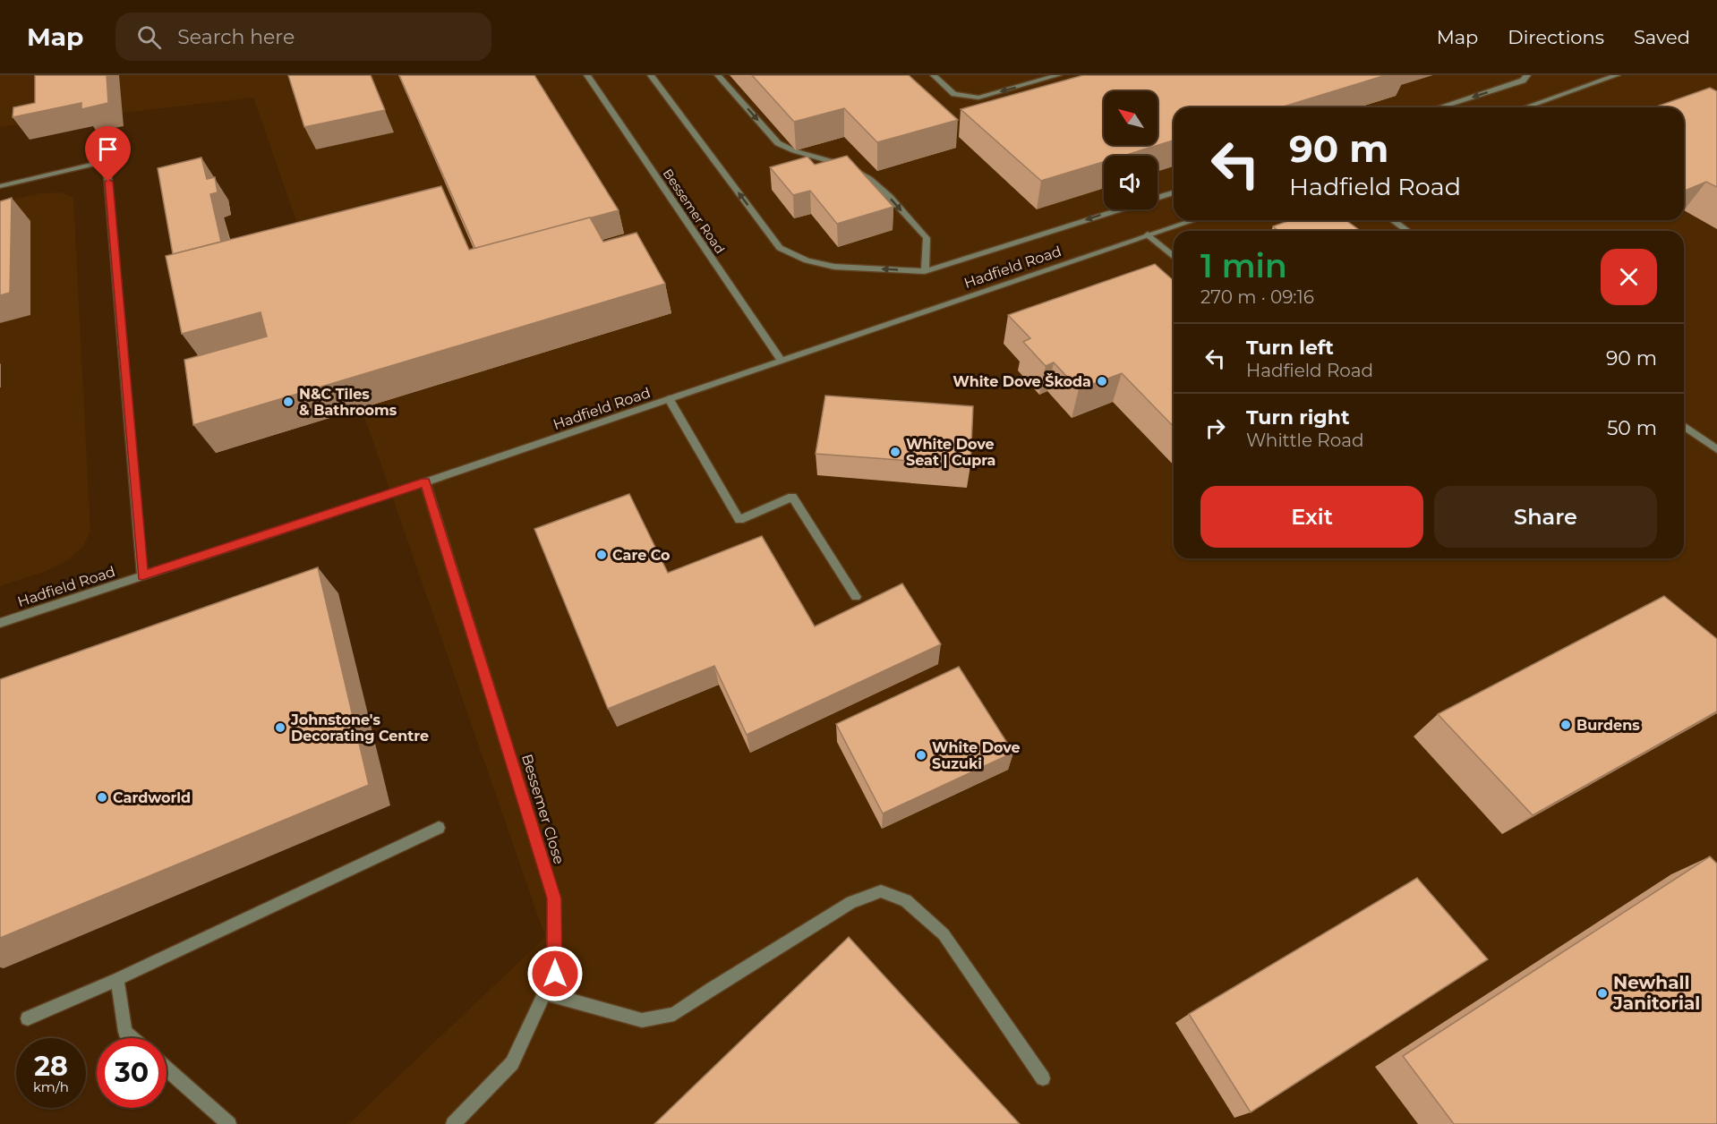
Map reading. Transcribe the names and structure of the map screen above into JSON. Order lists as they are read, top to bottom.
{
  "streets": {
    "street": ["Bessemer Road", "Hadfield Road", "Bessemer Close"]
  },
  "crossings": [
    ["Bessemer Road", "Hadfield Road"],
    ["Hadfield Road", "Bessemer Close"]
  ],
  "places": [
    "White Dove Škoda",
    "N&C Tiles & Bathrooms",
    "White Dove Seat | Cupra",
    "Care Co",
    "Burdens",
    "Johnstone's Decorating Centre",
    "White Dove Suzuki",
    "Cardworld",
    "Newhall Janitorial"
  ],
  "north": "top left",
  "page": {
    "header": "Map",
    "search": "Search here",
    "nav": ["Map", "Directions", "Saved"],
    "turn": ["90 m", "Hadfield Road"],
    "heading": ["1 min", "270 m · 09:16"],
    "list": [
      {
        "name": "Turn left",
        "note": "Hadfield Road",
        "value": "90 m"
      },
      {
        "name": "Turn right",
        "note": "Whittle Road",
        "value": "50 m"
      }
    ],
    "buttons": ["Exit", "Share"],
    "speed": "28 km/h",
    "limit": "30"
  }
}
